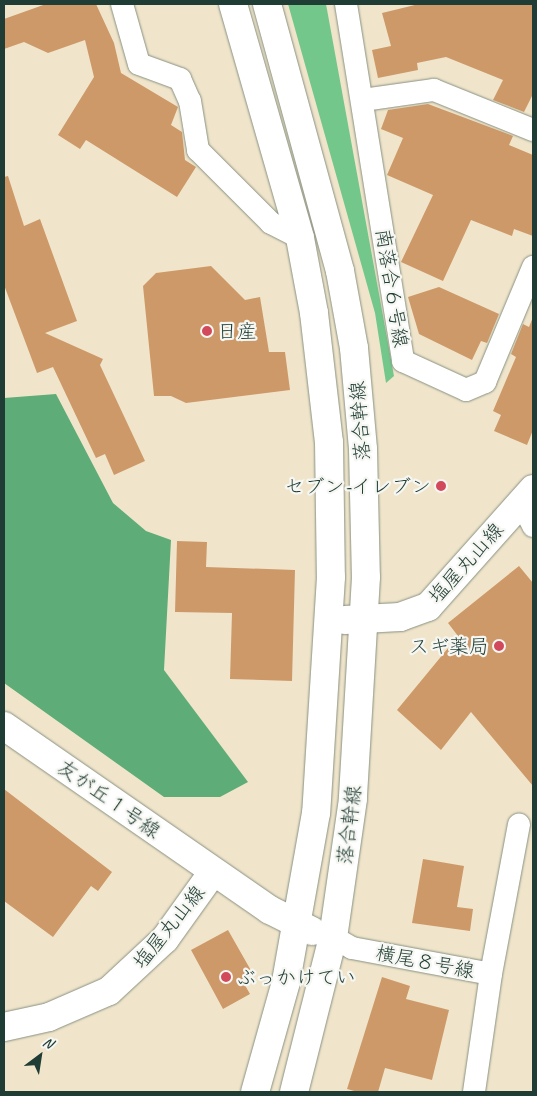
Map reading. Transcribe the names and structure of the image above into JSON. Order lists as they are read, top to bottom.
{
  "streets": {
    "street": [
      "南落合６号線",
      "落合幹線",
      "塩屋丸山線",
      "友が丘１号線",
      "横尾８号線"
    ]
  },
  "crossings": [
    ["落合幹線", "塩屋丸山線"],
    ["落合幹線", "横尾８号線"],
    ["塩屋丸山線", "友が丘１号線"],
    ["塩屋丸山線", "横尾８号線"]
  ],
  "places": [
    "日産",
    "セブン-イレブン",
    "スギ薬局",
    "ぶっかけてい"
  ],
  "north": "top right"
}
